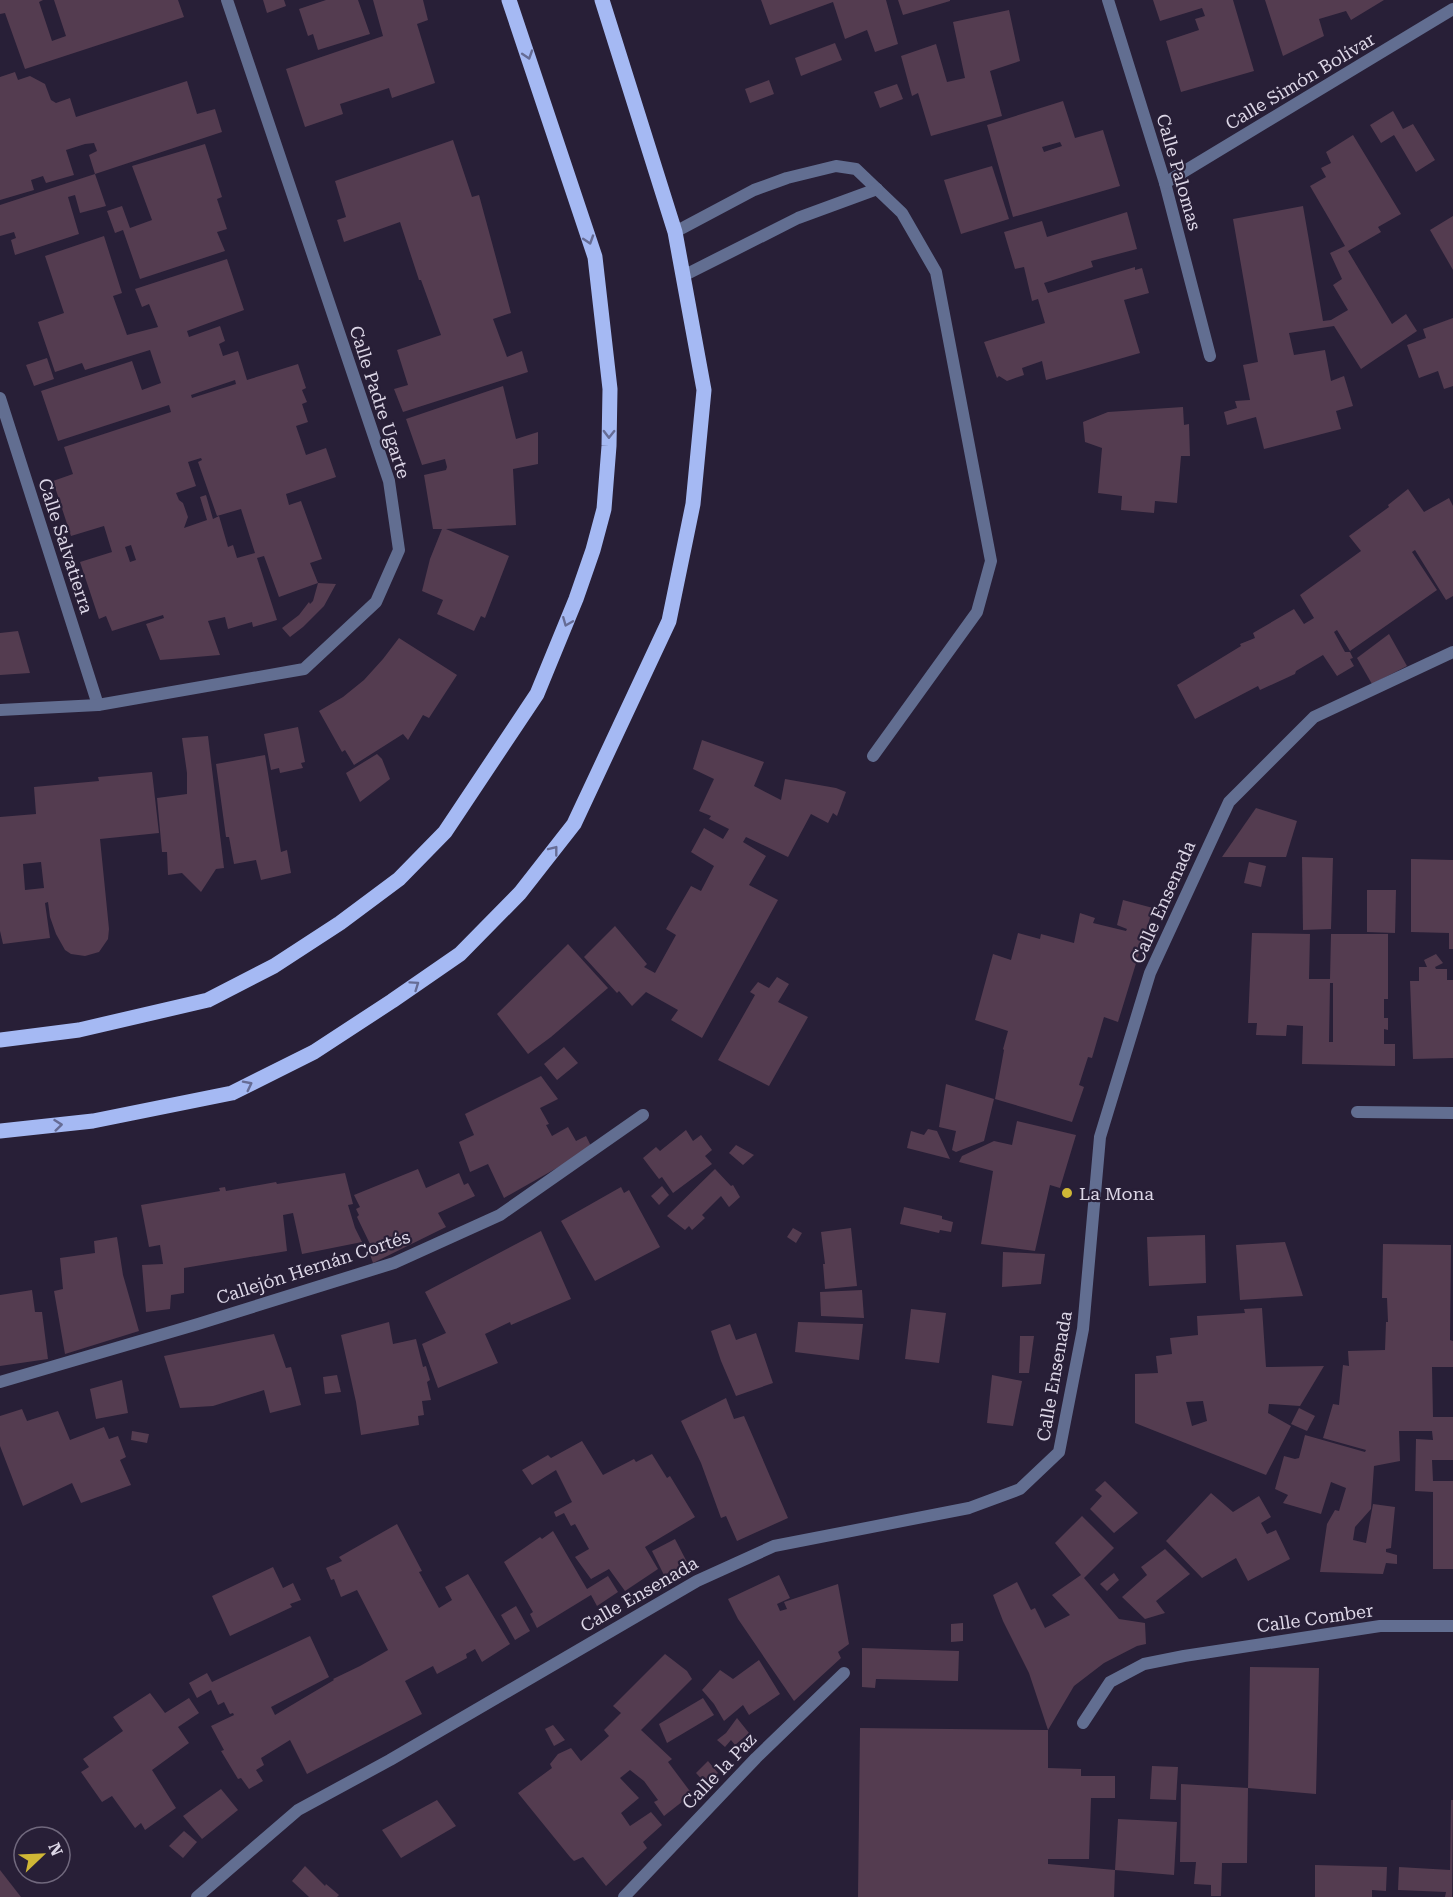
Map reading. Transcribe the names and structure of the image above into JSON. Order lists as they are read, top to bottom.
{
  "streets": {
    "street": [
      "Calle Simón Bolívar",
      "Calle Palomas",
      "Calle Padre Ugarte",
      "Calle Salvatierra",
      "Calle Ensenada",
      "Callejón Hernán Cortés",
      "Calle Comber",
      "Calle la Paz"
    ]
  },
  "crossings": [
    ["Calle Simón Bolívar", "Calle Palomas"],
    ["Calle Padre Ugarte", "Calle Salvatierra"]
  ],
  "places": ["La Mona"],
  "north": "top right"
}
